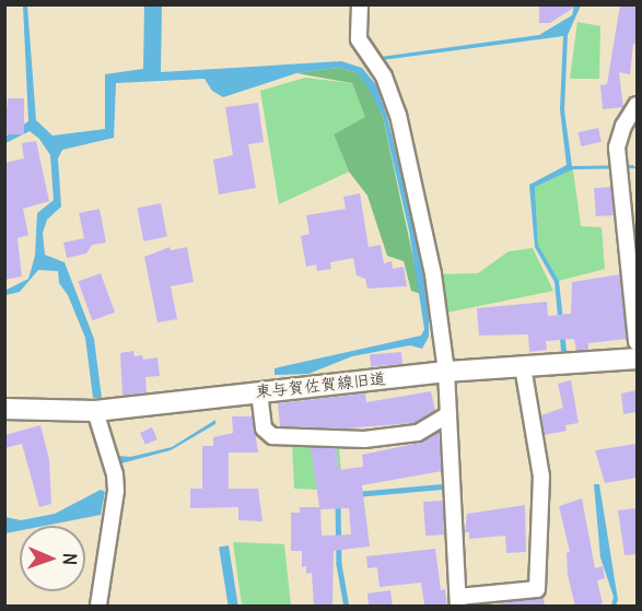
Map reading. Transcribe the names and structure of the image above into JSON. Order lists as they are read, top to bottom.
{
  "streets": {
    "main road": ["東与賀佐賀線旧道"]
  },
  "north": "right"
}
